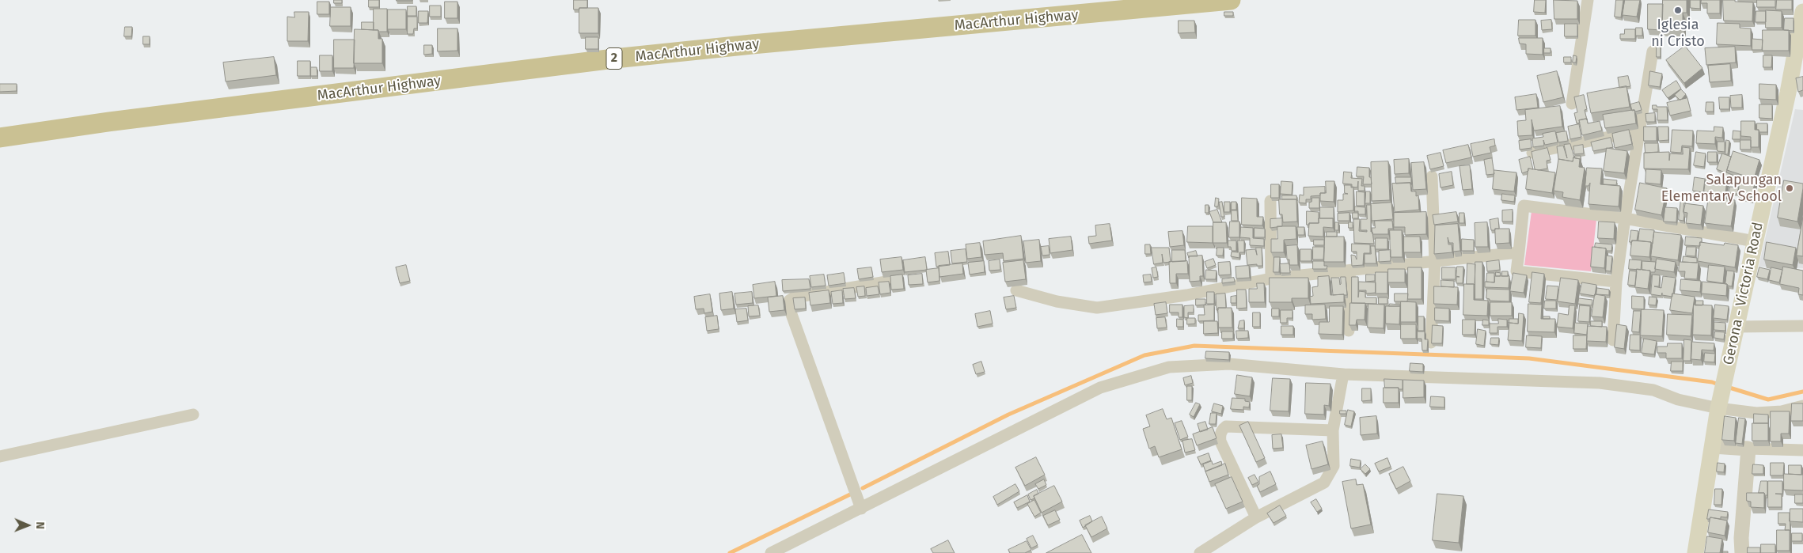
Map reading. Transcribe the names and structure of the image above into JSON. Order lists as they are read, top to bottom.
{
  "streets": {
    "highway": ["MacArthur Highway", "2"],
    "main road": ["Gerona - Victoria Road"]
  },
  "places": ["Iglesia ni Cristo", "Salapungan Elementary School"],
  "north": "right"
}
